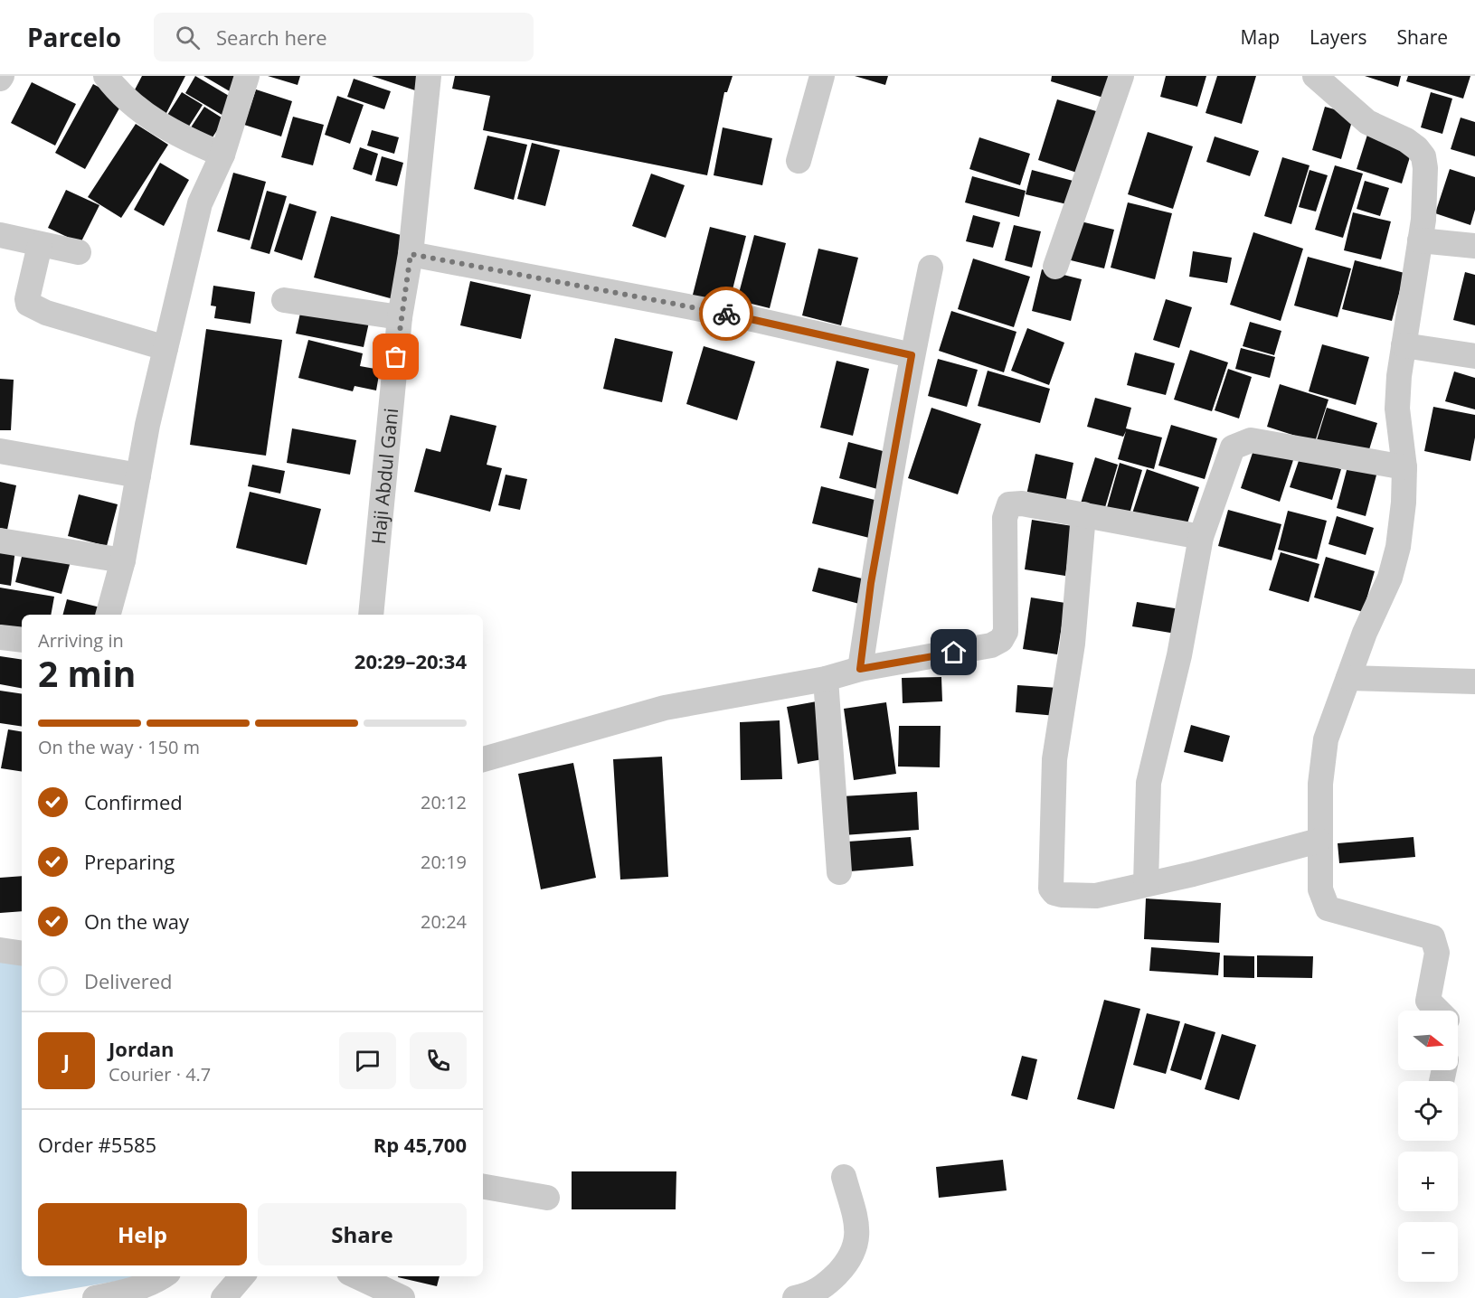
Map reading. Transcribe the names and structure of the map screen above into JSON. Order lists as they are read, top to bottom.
{
  "streets": {
    "street": ["Haji Abdul Gani"]
  },
  "north": "right",
  "page": {
    "header": "Parcelo",
    "search": "Search here",
    "nav": ["Map", "Layers", "Share"],
    "heading": ["2 min", "Arriving in", "20:29–20:34"],
    "panel": [
      "Jordan",
      "Courier · 4.7",
      "Order #5585",
      "Rp 45,700"
    ],
    "bar": "On the way · 150 m",
    "list": [
      ["Confirmed", "20:12"],
      ["Preparing", "20:19"],
      ["On the way", "20:24"],
      "Delivered"
    ],
    "map_buttons": ["+", "−"],
    "round": "J",
    "buttons": ["Help", "Share"]
  }
}
